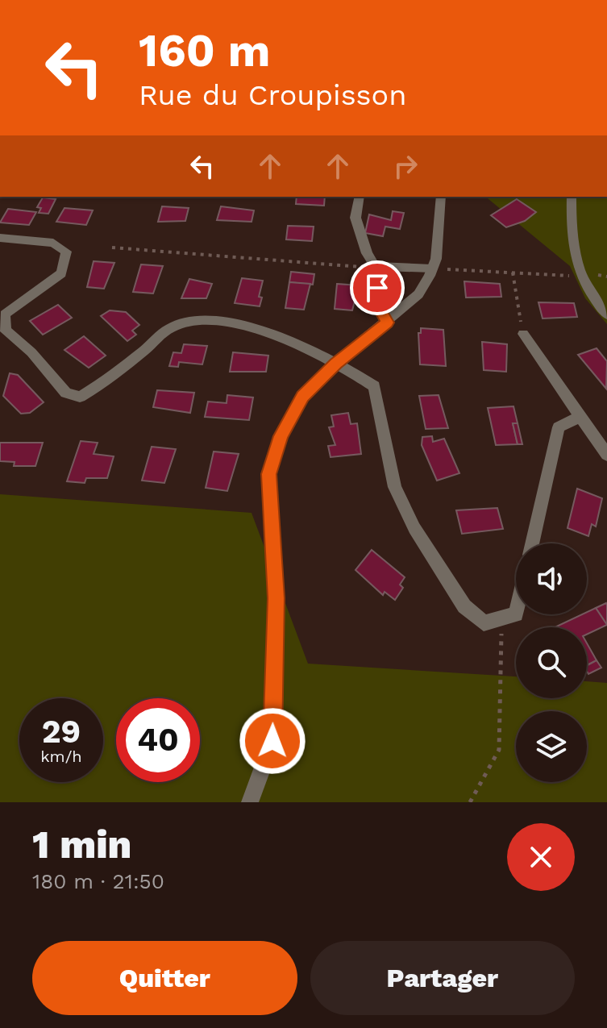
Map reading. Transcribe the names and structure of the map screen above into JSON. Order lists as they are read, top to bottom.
{
  "page": {
    "turn": ["160 m", "Rue du Croupisson"],
    "speed": "29 km/h",
    "limit": "40",
    "heading": ["1 min", "180 m · 21:50"],
    "buttons": ["Quitter", "Partager"]
  }
}
